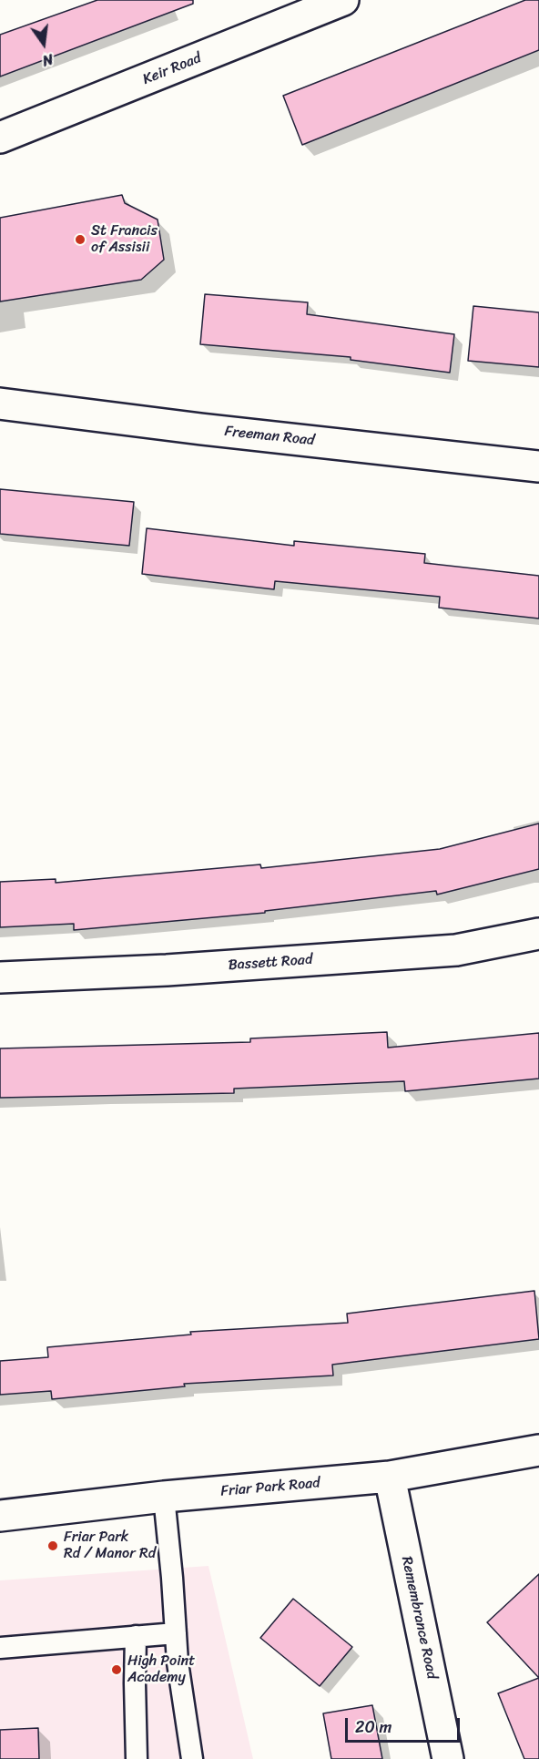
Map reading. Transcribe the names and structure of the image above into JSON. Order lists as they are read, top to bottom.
{
  "streets": {
    "street": [
      "Keir Road",
      "Freeman Road",
      "Bassett Road",
      "Friar Park Road",
      "Remembrance Road"
    ]
  },
  "crossings": [
    ["Friar Park Road", "Remembrance Road"]
  ],
  "places": ["St Francis of Assisii", "Friar Park Rd / Manor Rd", "High Point Academy"],
  "scale_bar": "20 m",
  "north": "bottom"
}
